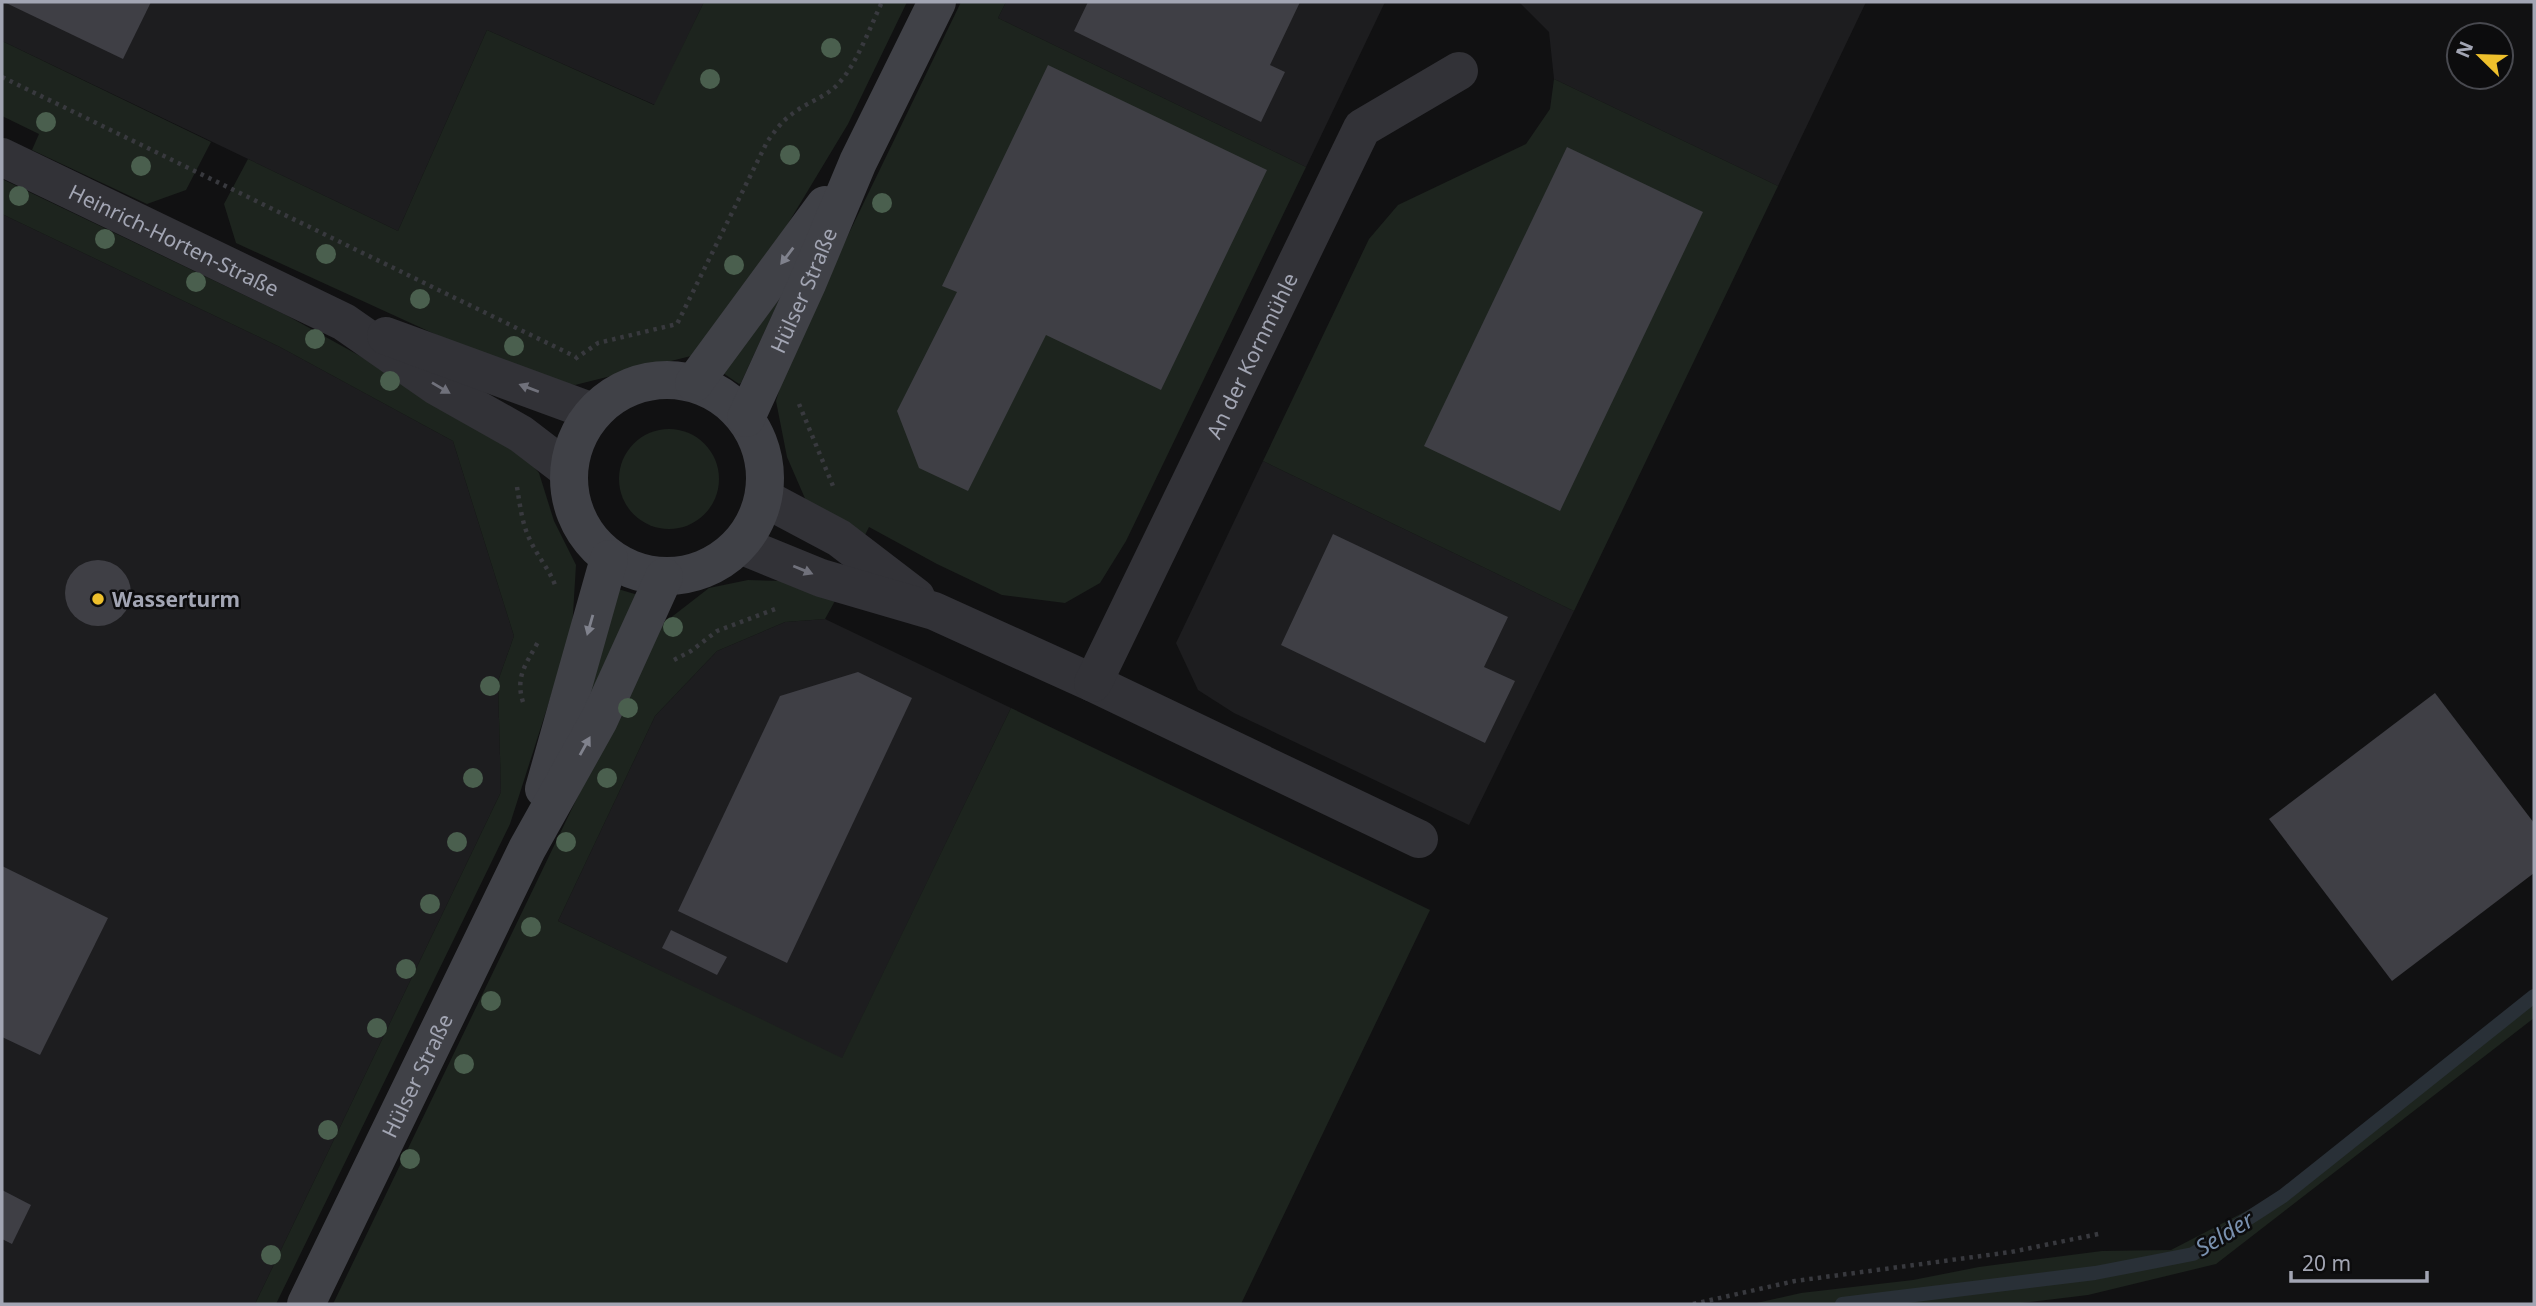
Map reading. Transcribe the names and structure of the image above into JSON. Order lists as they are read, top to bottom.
{
  "streets": {
    "main road": ["Hülser Straße"],
    "street": ["Heinrich-Horten-Straße", "An der Kornmühle"]
  },
  "crossings": [
    ["Heinrich-Horten-Straße", "Hülser Straße"]
  ],
  "water": ["Selder"],
  "places": ["Wasserturm"],
  "scale_bar": "20 m",
  "north": "top left"
}
